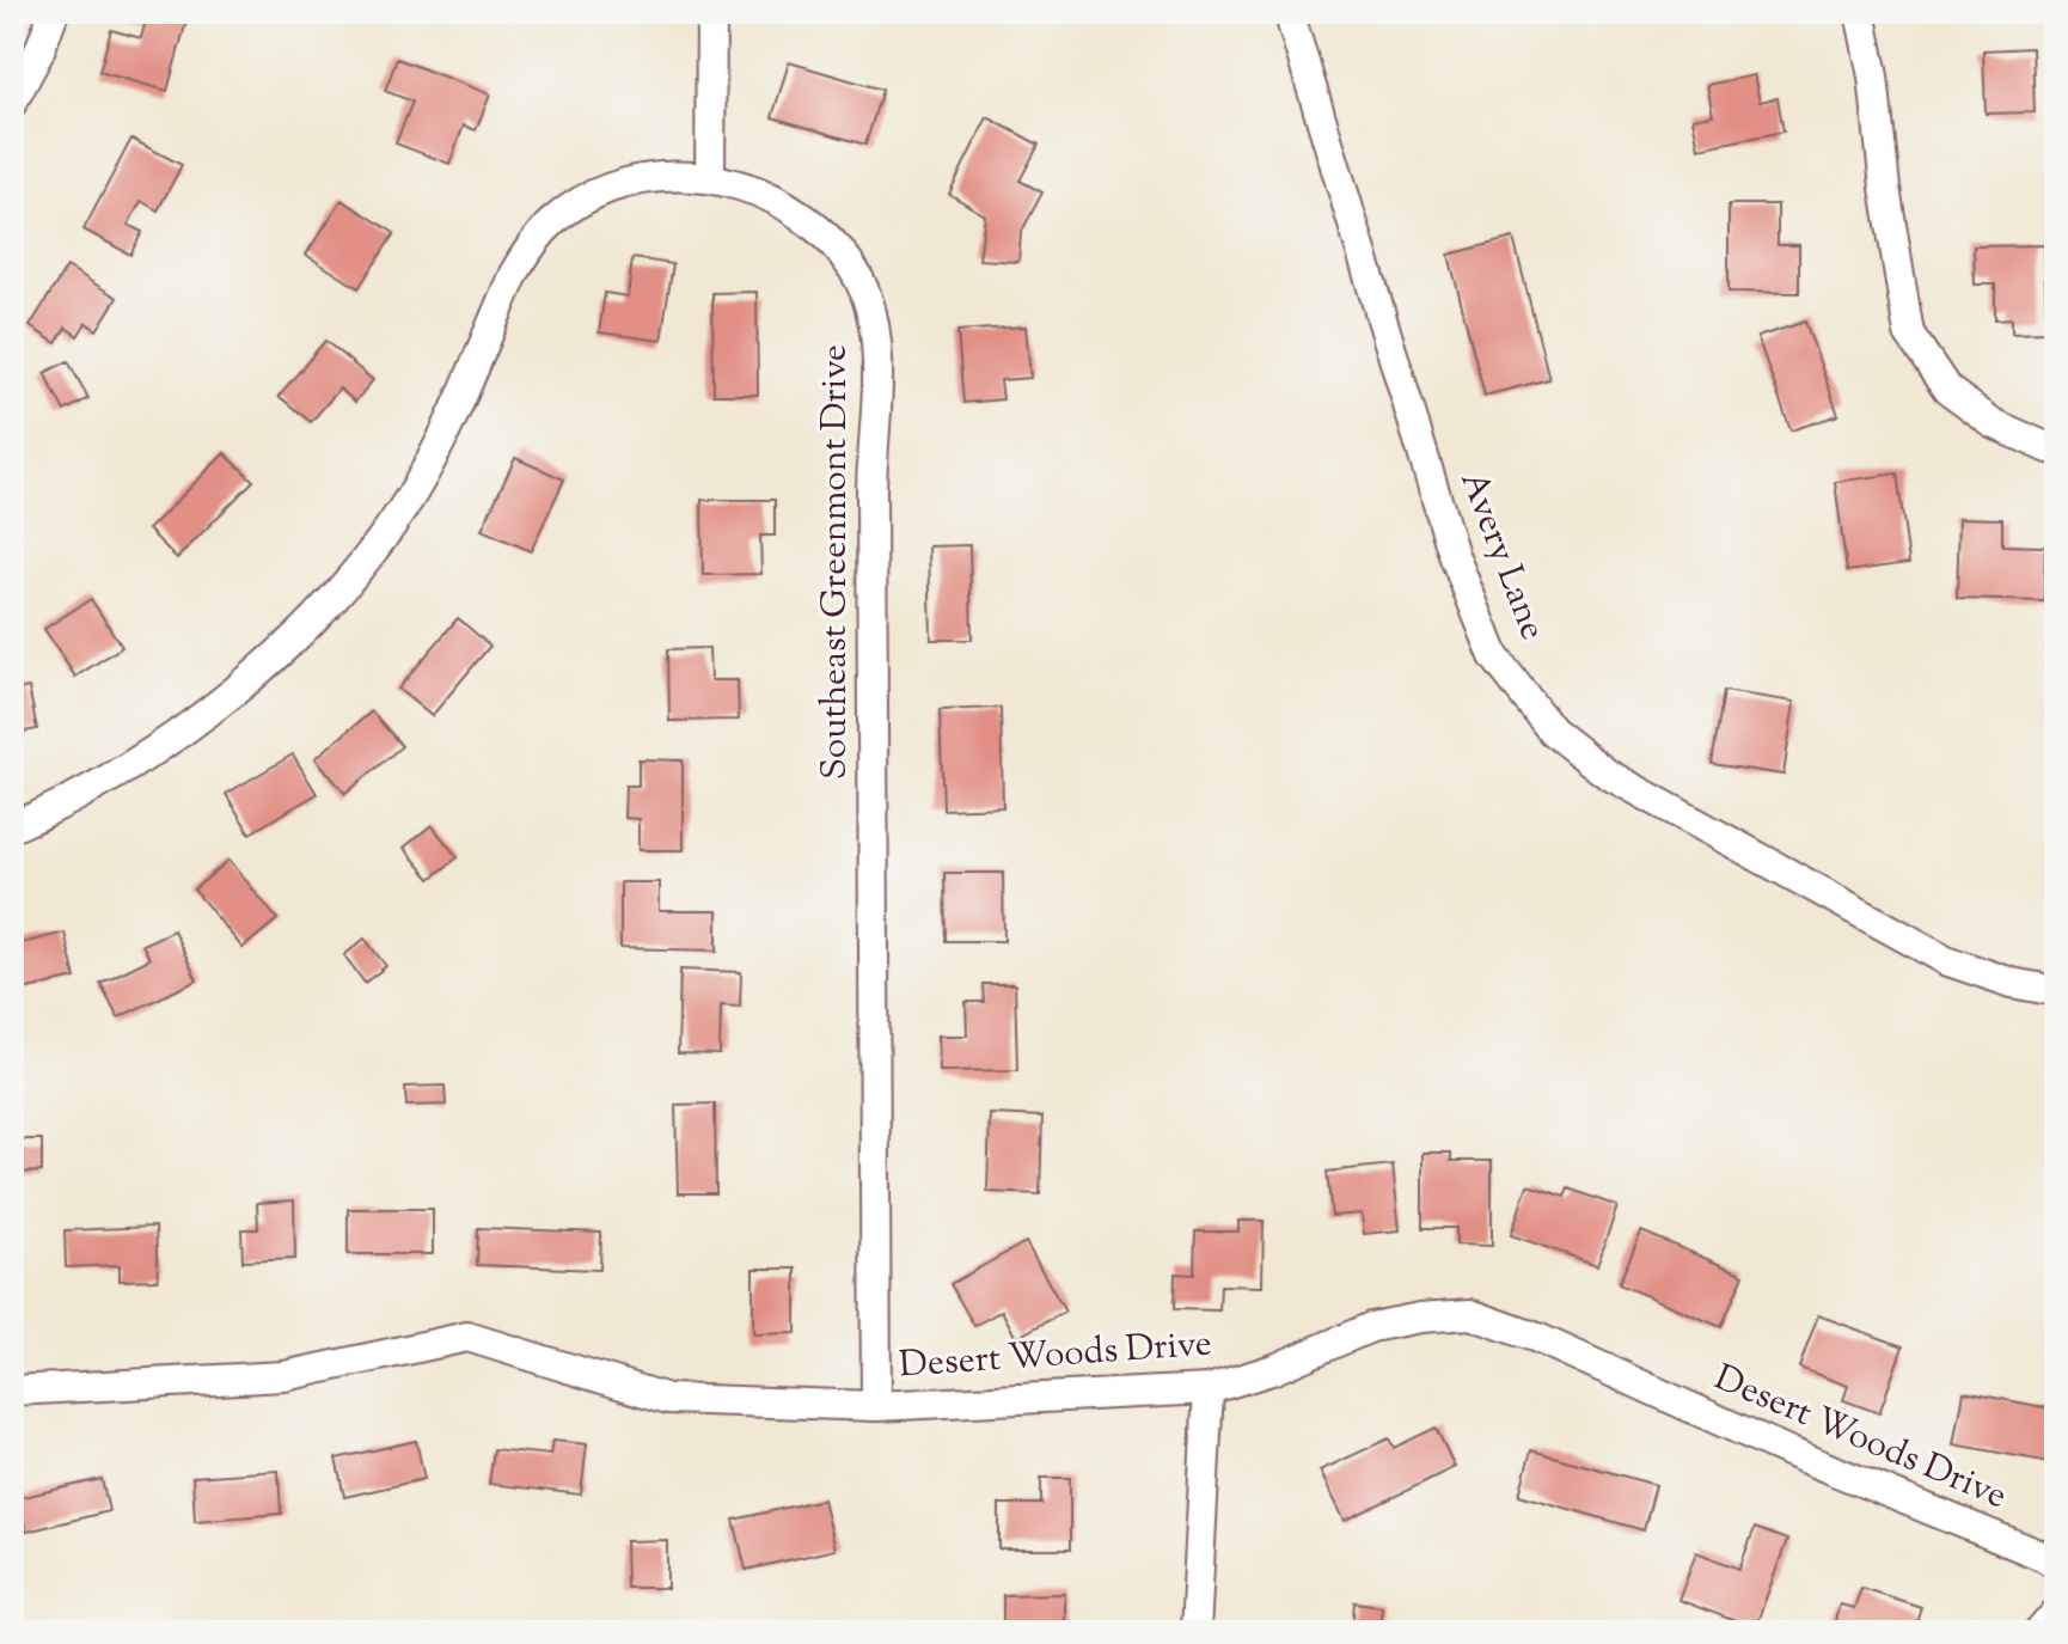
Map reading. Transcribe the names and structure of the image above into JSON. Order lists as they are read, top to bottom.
{
  "streets": {
    "street": ["Avery Lane", "Southeast Greenmont Drive", "Desert Woods Drive"]
  },
  "crossings": [
    ["Southeast Greenmont Drive", "Desert Woods Drive"]
  ]
}
